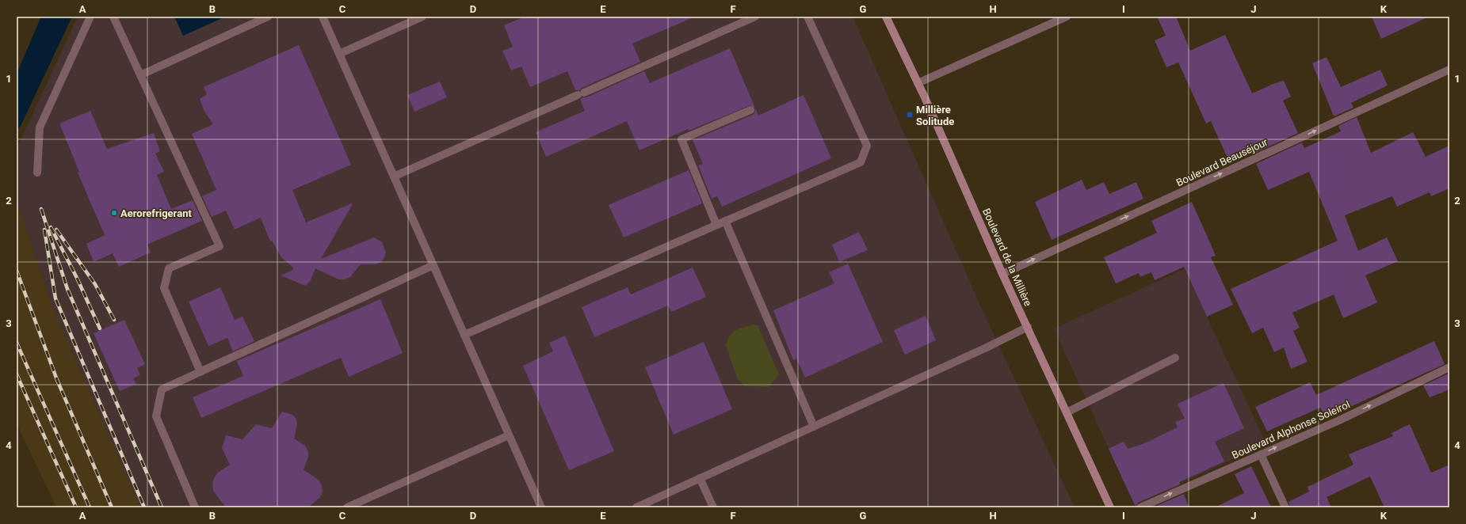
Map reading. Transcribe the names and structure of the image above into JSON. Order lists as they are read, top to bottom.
{
  "streets": {
    "main road": ["Boulevard de la Millière"],
    "street": ["Boulevard Beauséjour", "Boulevard Alphonse Soleirol"]
  },
  "crossings": [
    ["Boulevard Beauséjour", "Boulevard de la Millière"]
  ],
  "one_way": ["Boulevard Beauséjour", "Boulevard Alphonse Soleirol"],
  "places": {
    "transit": ["Millière Solitude"],
    "other": ["Aerorefrigerant"]
  },
  "grid": {
    "columns": [
      "A",
      "B",
      "C",
      "D",
      "E",
      "F",
      "G",
      "H",
      "I",
      "J",
      "K"
    ],
    "rows": [
      "1",
      "2",
      "3",
      "4"
    ]
  }
}
